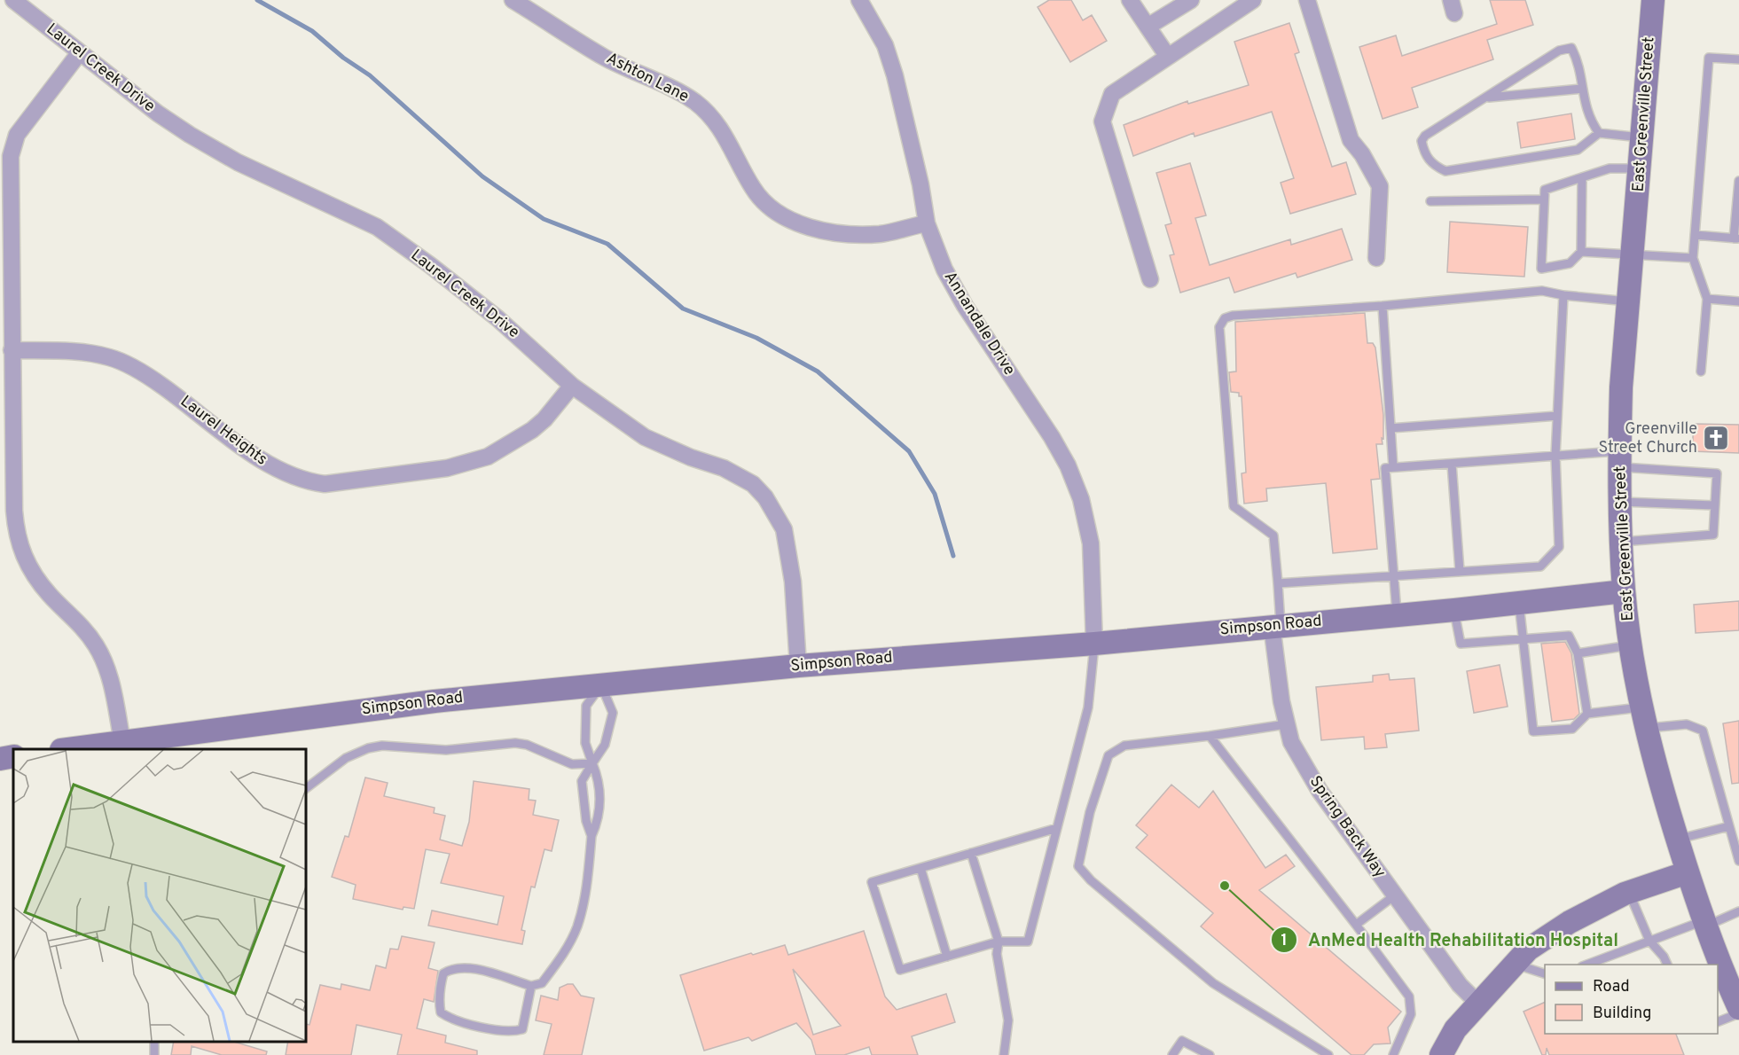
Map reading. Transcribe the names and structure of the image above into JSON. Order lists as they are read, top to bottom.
{
  "streets": {
    "street": [
      "Laurel Creek Drive",
      "Ashton Lane",
      "East Greenville Street",
      "Annandale Drive",
      "Laurel Heights",
      "Simpson Road",
      "Spring Back Way"
    ]
  },
  "crossings": [
    ["Laurel Creek Drive", "Laurel Heights"],
    ["Laurel Creek Drive", "Simpson Road"],
    ["Ashton Lane", "Annandale Drive"],
    ["East Greenville Street", "Simpson Road"],
    ["Annandale Drive", "Simpson Road"],
    ["Simpson Road", "Spring Back Way"]
  ],
  "places": {
    "church": ["Greenville Street Church"],
    "other": ["AnMed Health Rehabilitation Hospital"]
  },
  "legend": ["Road", "Building"]
}
